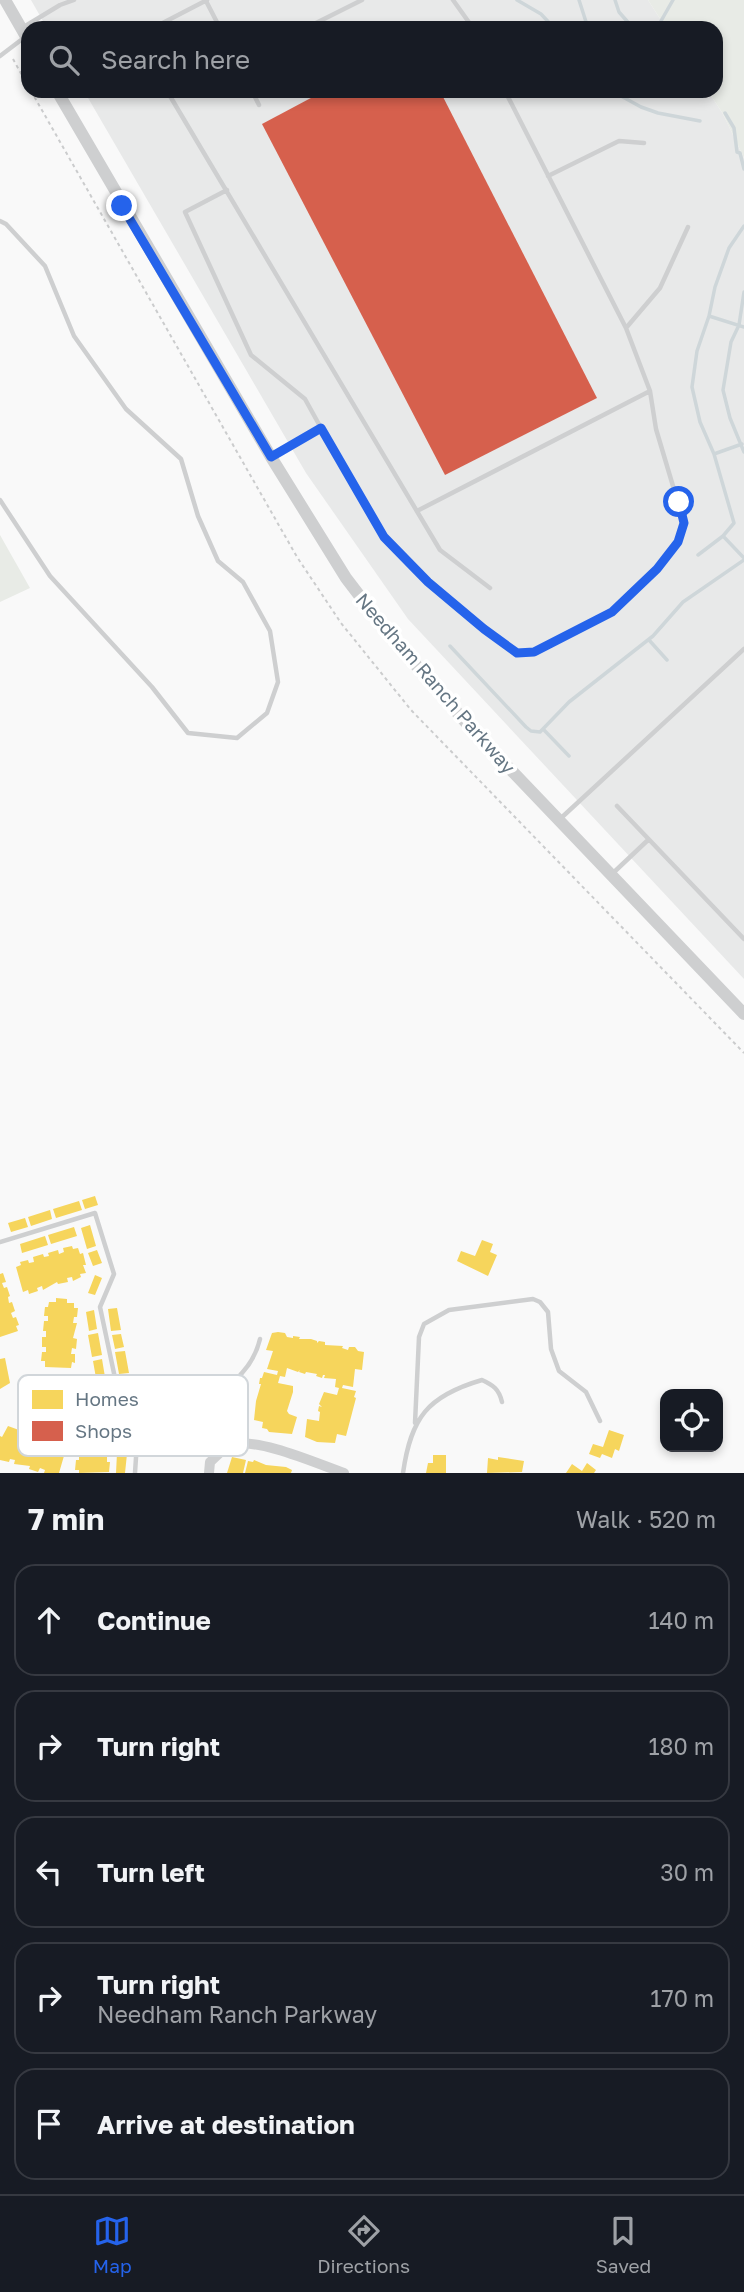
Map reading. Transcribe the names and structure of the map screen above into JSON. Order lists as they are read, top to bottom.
{
  "streets": {
    "street": ["Needham Ranch Parkway"]
  },
  "legend": ["Homes", "Shops"],
  "page": {
    "search": "Search here",
    "heading": ["7 min", "Walk · 520 m"],
    "list": [
      ["Continue", "140 m"],
      ["Turn right", "180 m"],
      ["Turn left", "30 m"],
      ["Turn right", "Needham Ranch Parkway", "170 m"],
      "Arrive at destination"
    ],
    "nav": ["Map", "Directions", "Saved"]
  }
}
